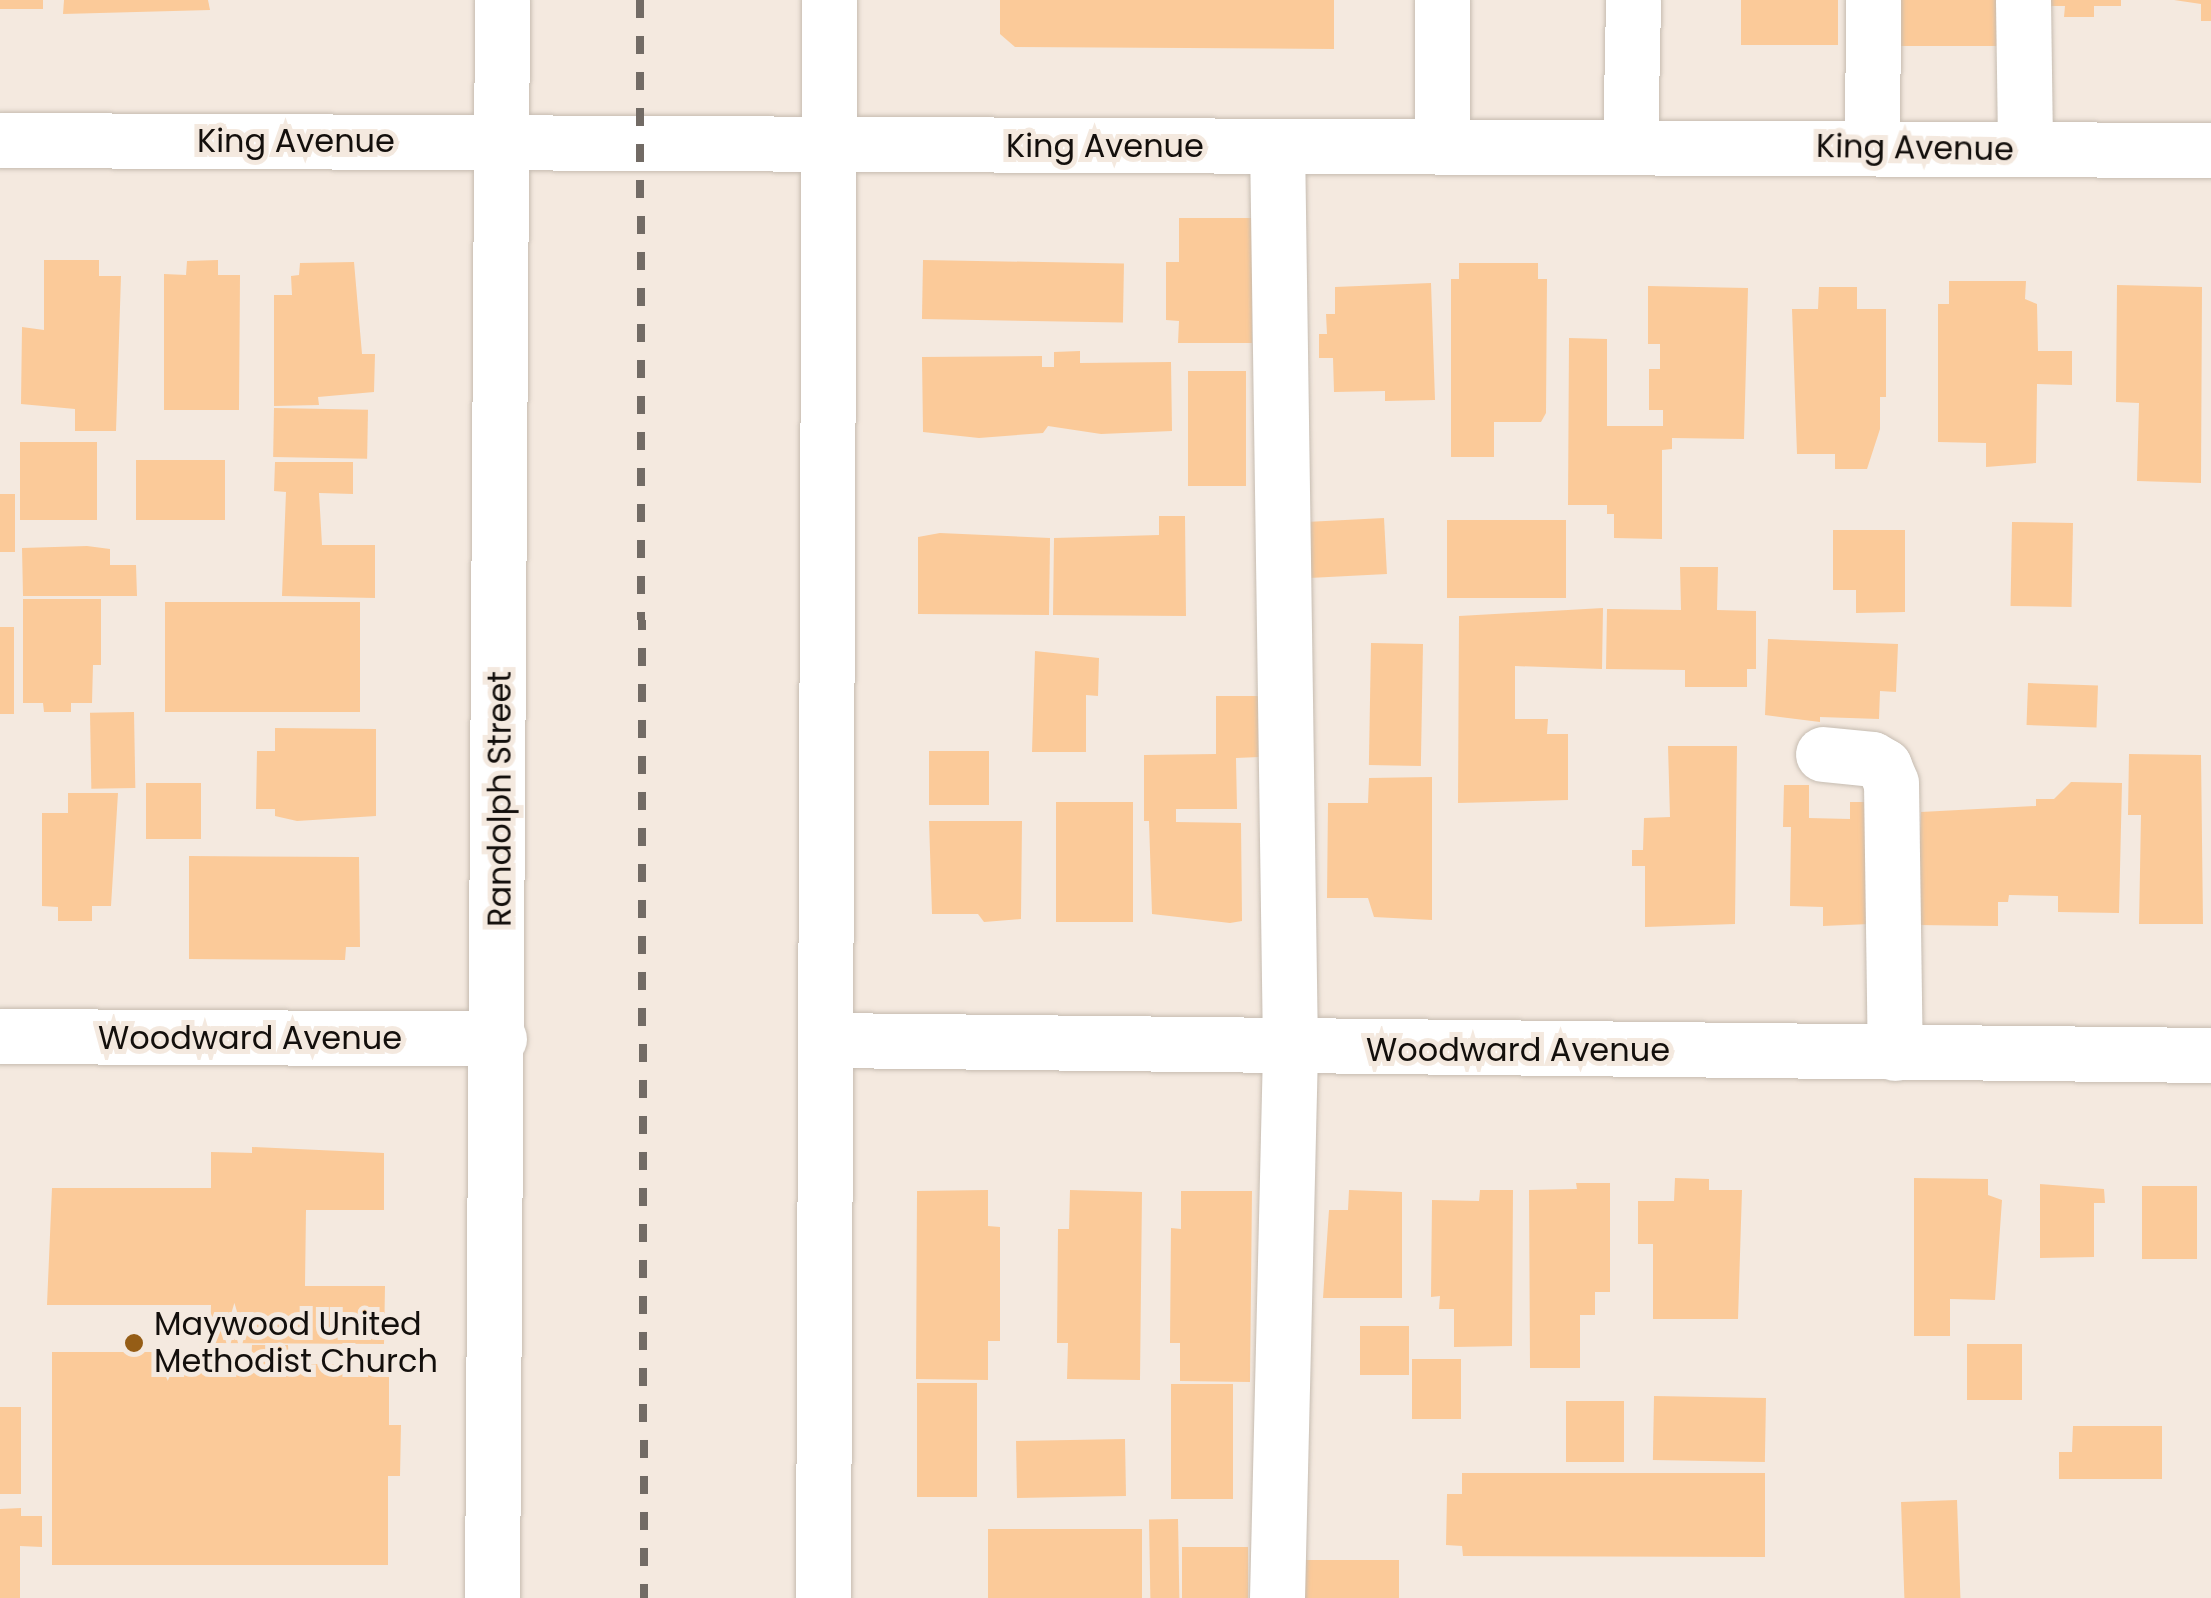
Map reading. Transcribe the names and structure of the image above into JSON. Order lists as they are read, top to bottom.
{
  "streets": {
    "street": ["King Avenue", "Randolph Street", "Woodward Avenue"]
  },
  "crossings": [
    ["King Avenue", "Randolph Street"],
    ["Randolph Street", "Woodward Avenue"]
  ],
  "places": ["Maywood United Methodist Church"]
}
